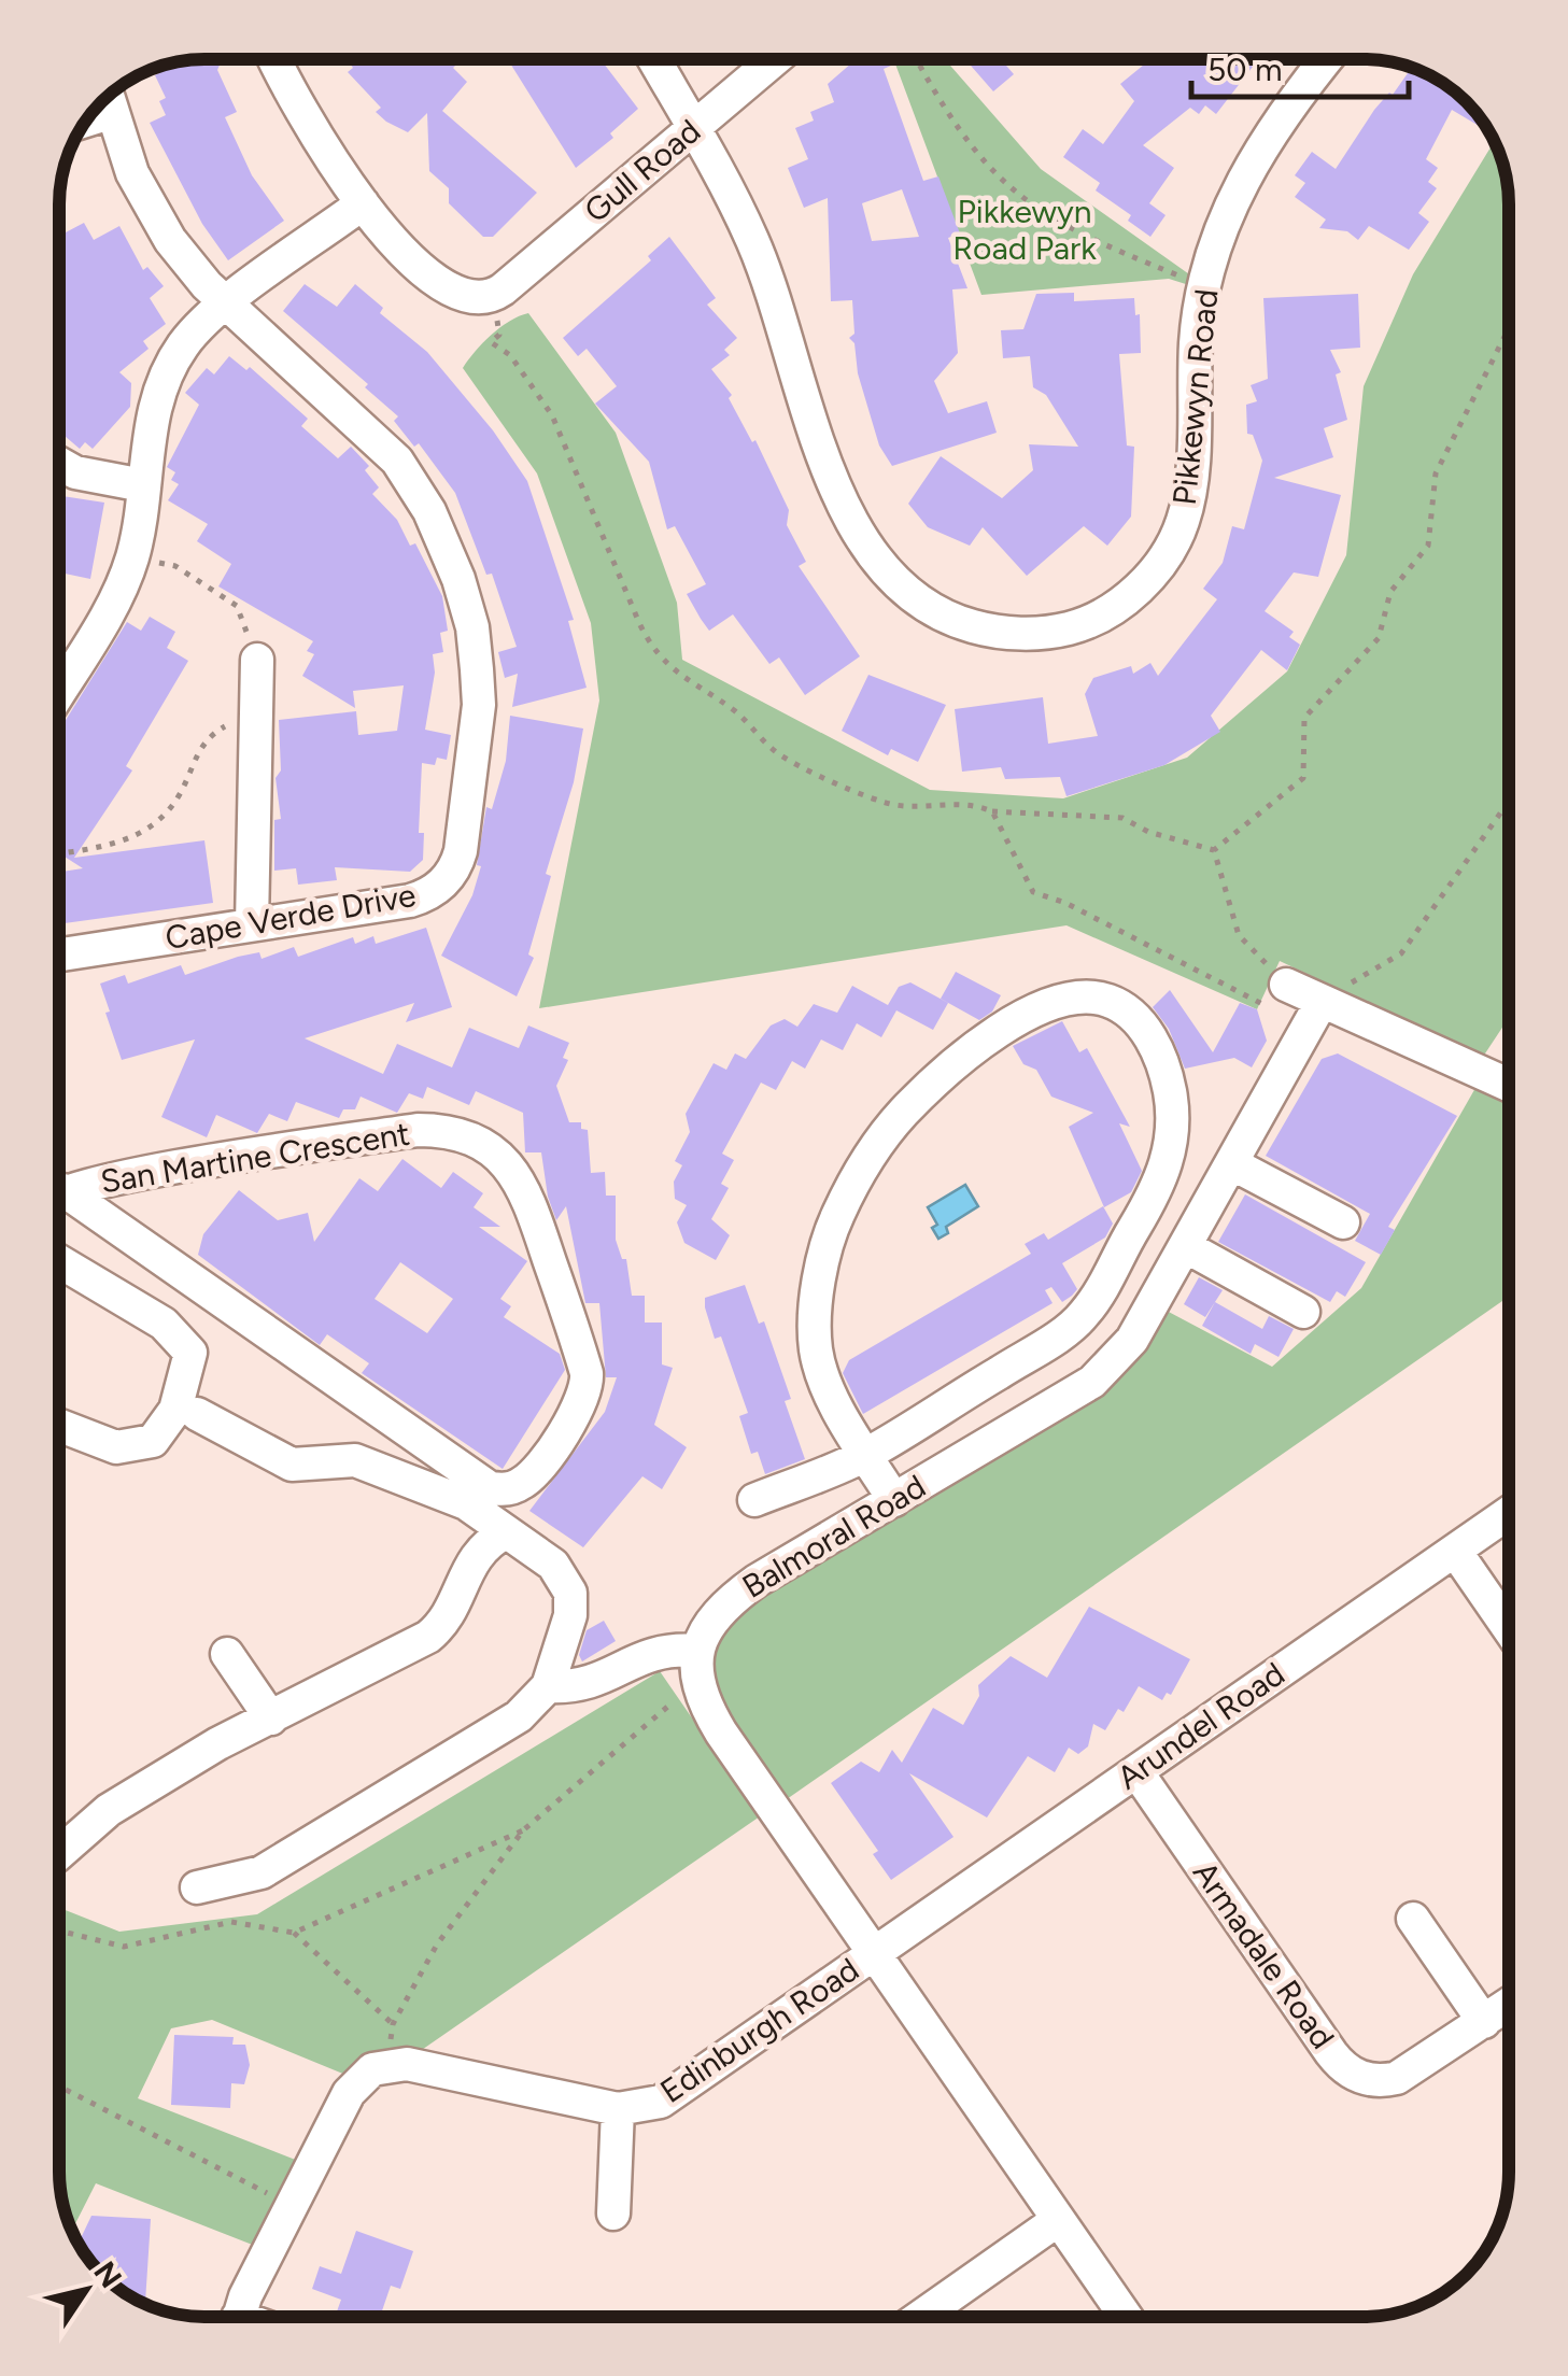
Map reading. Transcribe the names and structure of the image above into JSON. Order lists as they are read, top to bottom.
{
  "streets": {
    "street": [
      "Gull Road",
      "Pikkewyn Road",
      "Cape Verde Drive",
      "San Martine Crescent",
      "Balmoral Road",
      "Arundel Road",
      "Armadale Road",
      "Edinburgh Road"
    ]
  },
  "crossings": [
    ["Gull Road", "Pikkewyn Road"],
    ["Arundel Road", "Armadale Road"],
    ["Arundel Road", "Edinburgh Road"]
  ],
  "parks": ["Pikkewyn Road Park"],
  "scale_bar": "50 m",
  "north": "top right"
}
